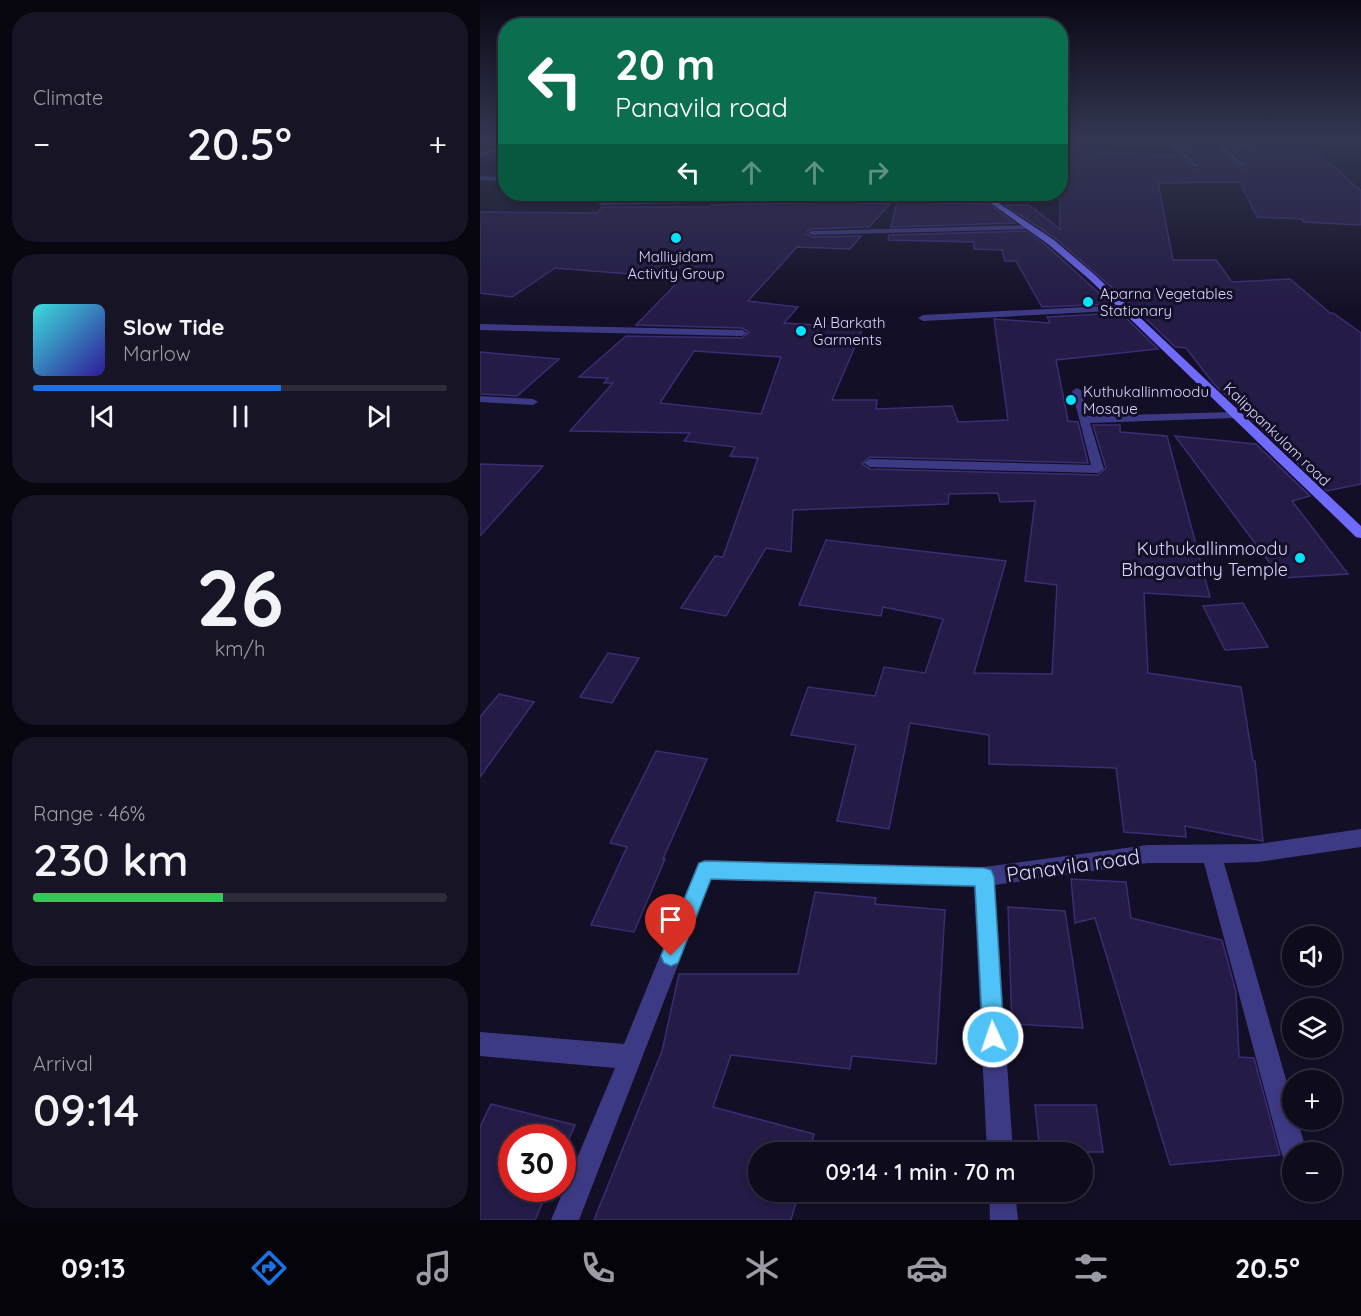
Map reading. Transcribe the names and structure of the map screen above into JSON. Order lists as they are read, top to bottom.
{
  "streets": {
    "street": ["Kalippankulam road", "Panavila road"]
  },
  "places": [
    "Malliyidam Activity Group",
    "Aparna Vegetables Stationary",
    "Al Barkath Garments",
    "Kuthukallinmoodu Mosque",
    "Kuthukallinmoodu Bhagavathy Temple"
  ],
  "page": {
    "tile": [
      "Climate",
      ["26", "km/h"],
      ["Range · 46%", "230 km"],
      ["Arrival", "09:14"]
    ],
    "turn": ["20 m", "Panavila road"],
    "heat": ["−", "20.5°", "+"],
    "song": ["Slow Tide", "Marlow"],
    "map_buttons": ["+", "−"],
    "limit": "30",
    "trip": "09:14 · 1 min · 70 m",
    "tabs": ["09:13", "20.5°"]
  }
}
